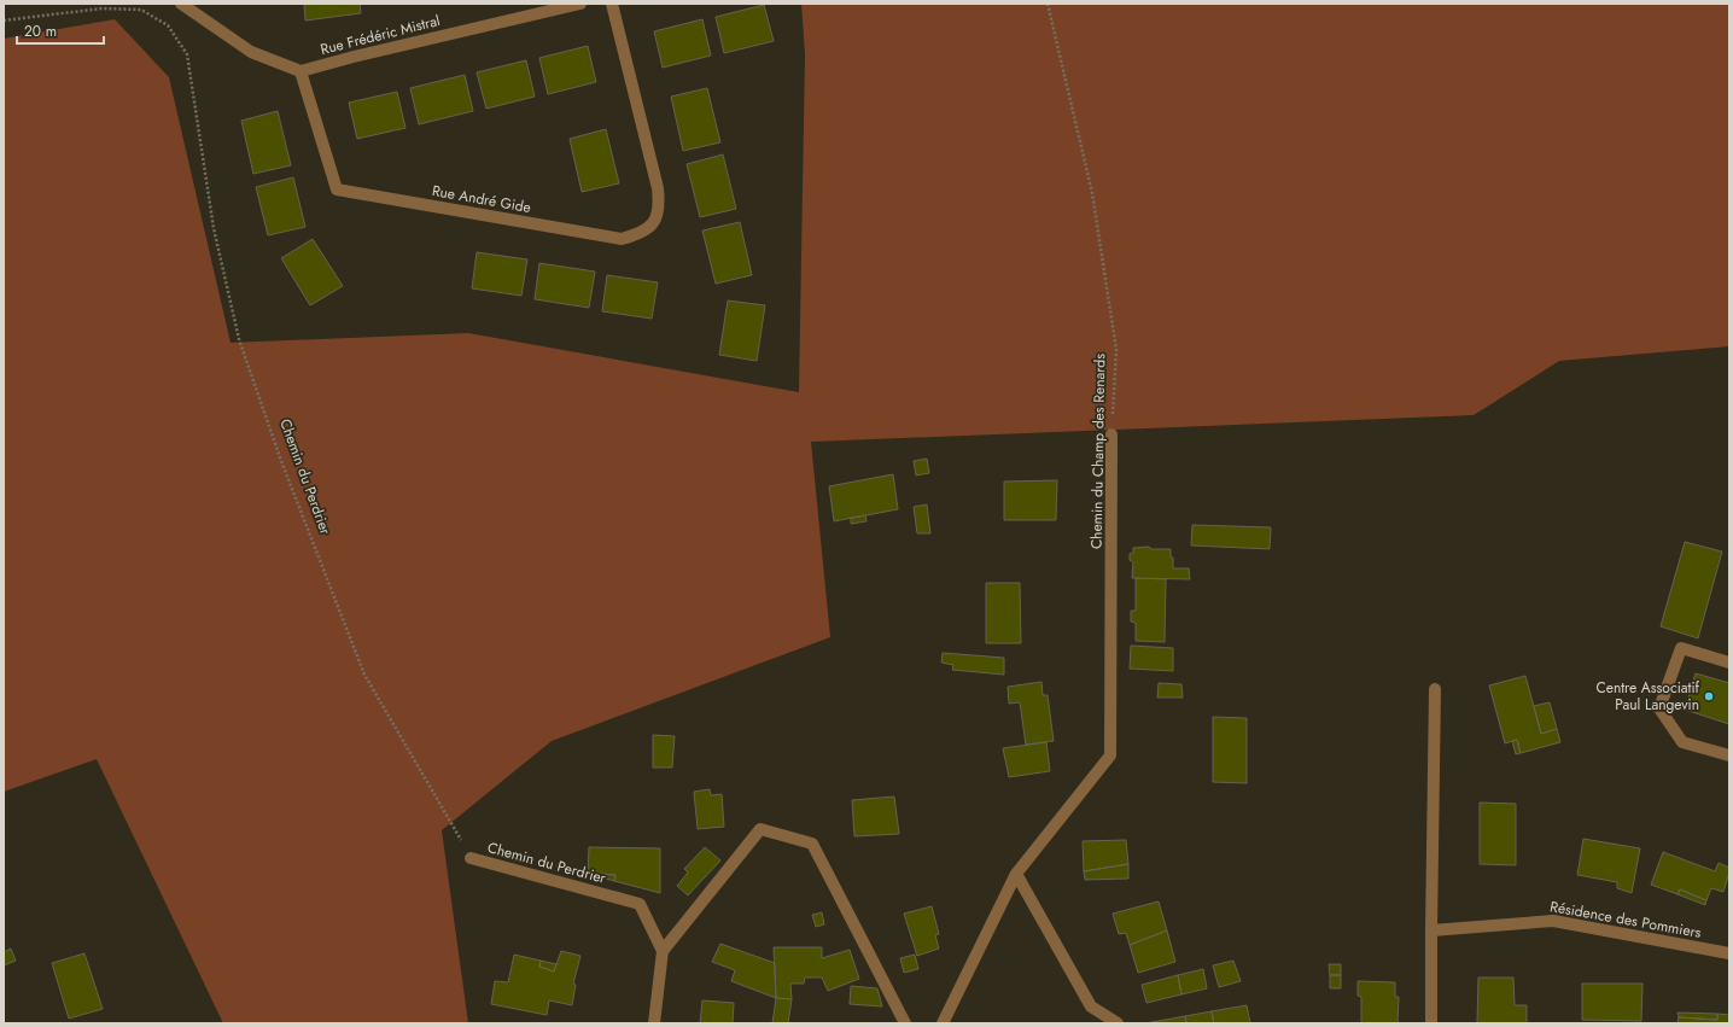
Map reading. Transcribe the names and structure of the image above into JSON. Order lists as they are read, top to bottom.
{
  "streets": {
    "street": [
      "Rue Frédéric Mistral",
      "Rue André Gide",
      "Chemin du Champ des Renards",
      "Chemin du Perdrier",
      "Résidence des Pommiers"
    ]
  },
  "crossings": [
    ["Rue Frédéric Mistral", "Rue André Gide"]
  ],
  "places": ["Centre Associatif Paul Langevin"],
  "scale_bar": "20 m"
}
